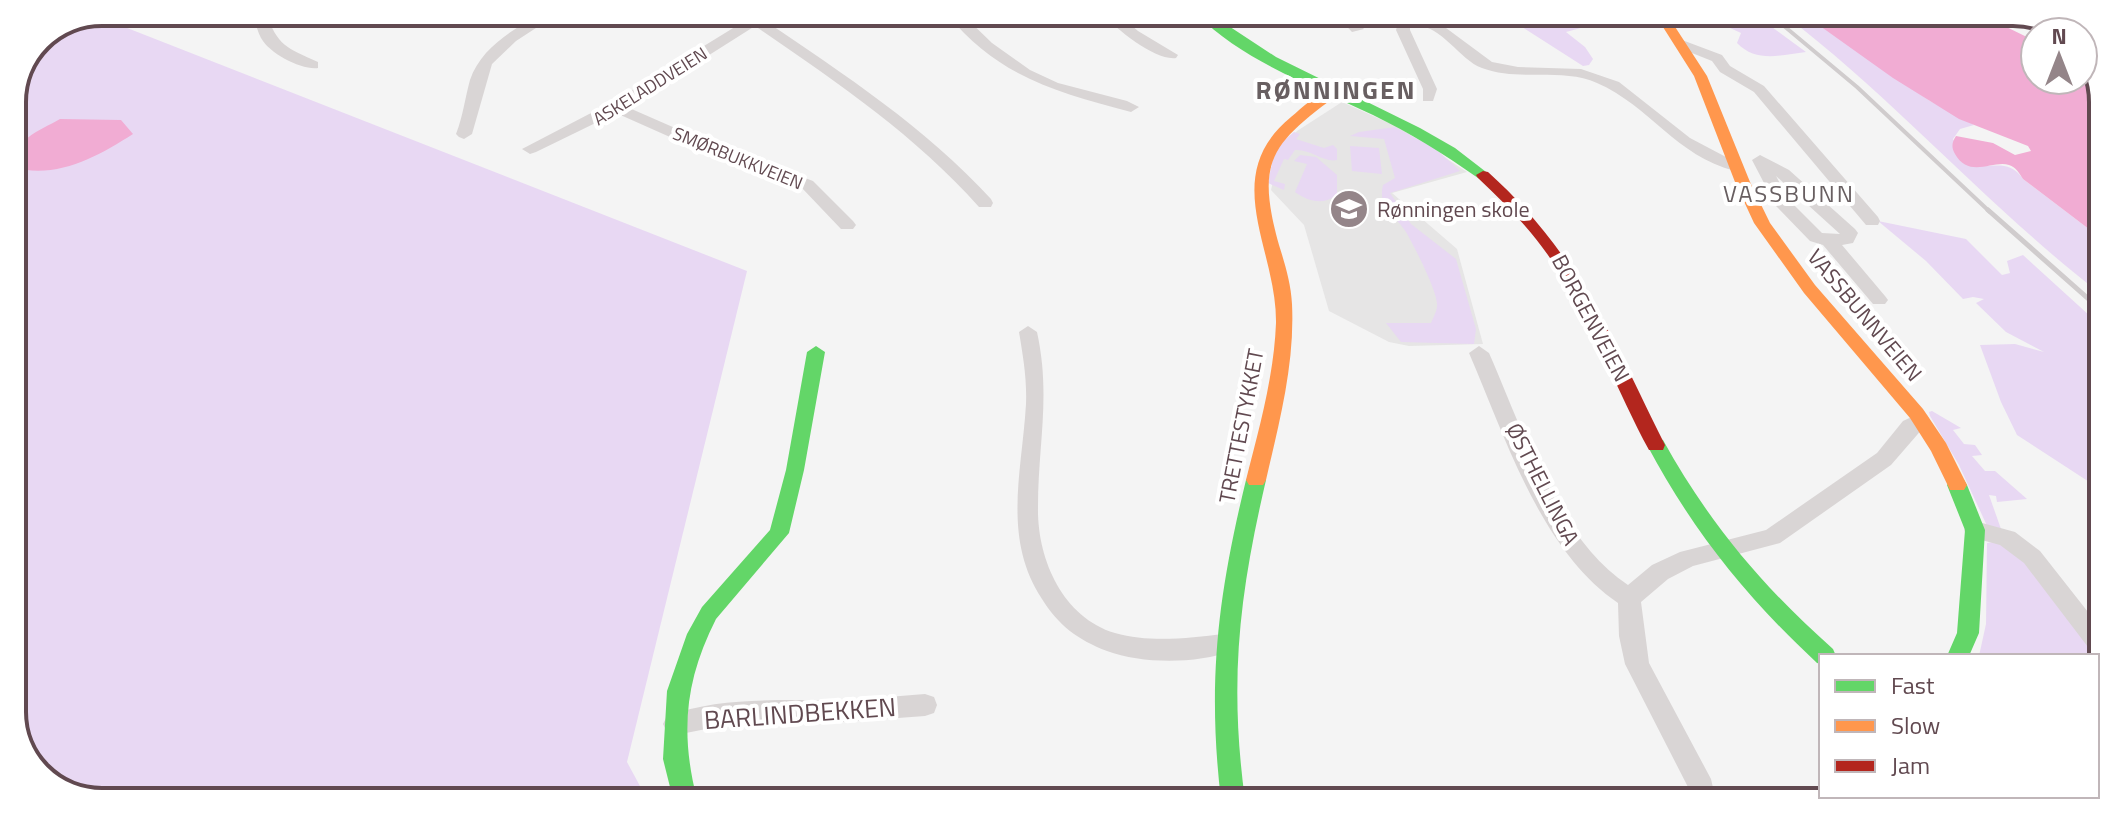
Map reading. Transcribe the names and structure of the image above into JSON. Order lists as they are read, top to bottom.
{
  "streets": {
    "street": [
      "ASKELADDVEIEN",
      "SMØRBUKKVEIEN",
      "VASSBUNNVEIEN",
      "BORGENVEIEN",
      "TRETTESTYKKET",
      "ØSTHELLINGA",
      "BARLINDBEKKEN"
    ]
  },
  "crossings": [
    ["ASKELADDVEIEN", "SMØRBUKKVEIEN"],
    ["BORGENVEIEN", "TRETTESTYKKET"]
  ],
  "districts": ["RØNNINGEN", "VASSBUNN"],
  "places": {
    "school or university": ["Rønningen skole"]
  },
  "legend": ["Fast", "Slow", "Jam"],
  "north": "top"
}
